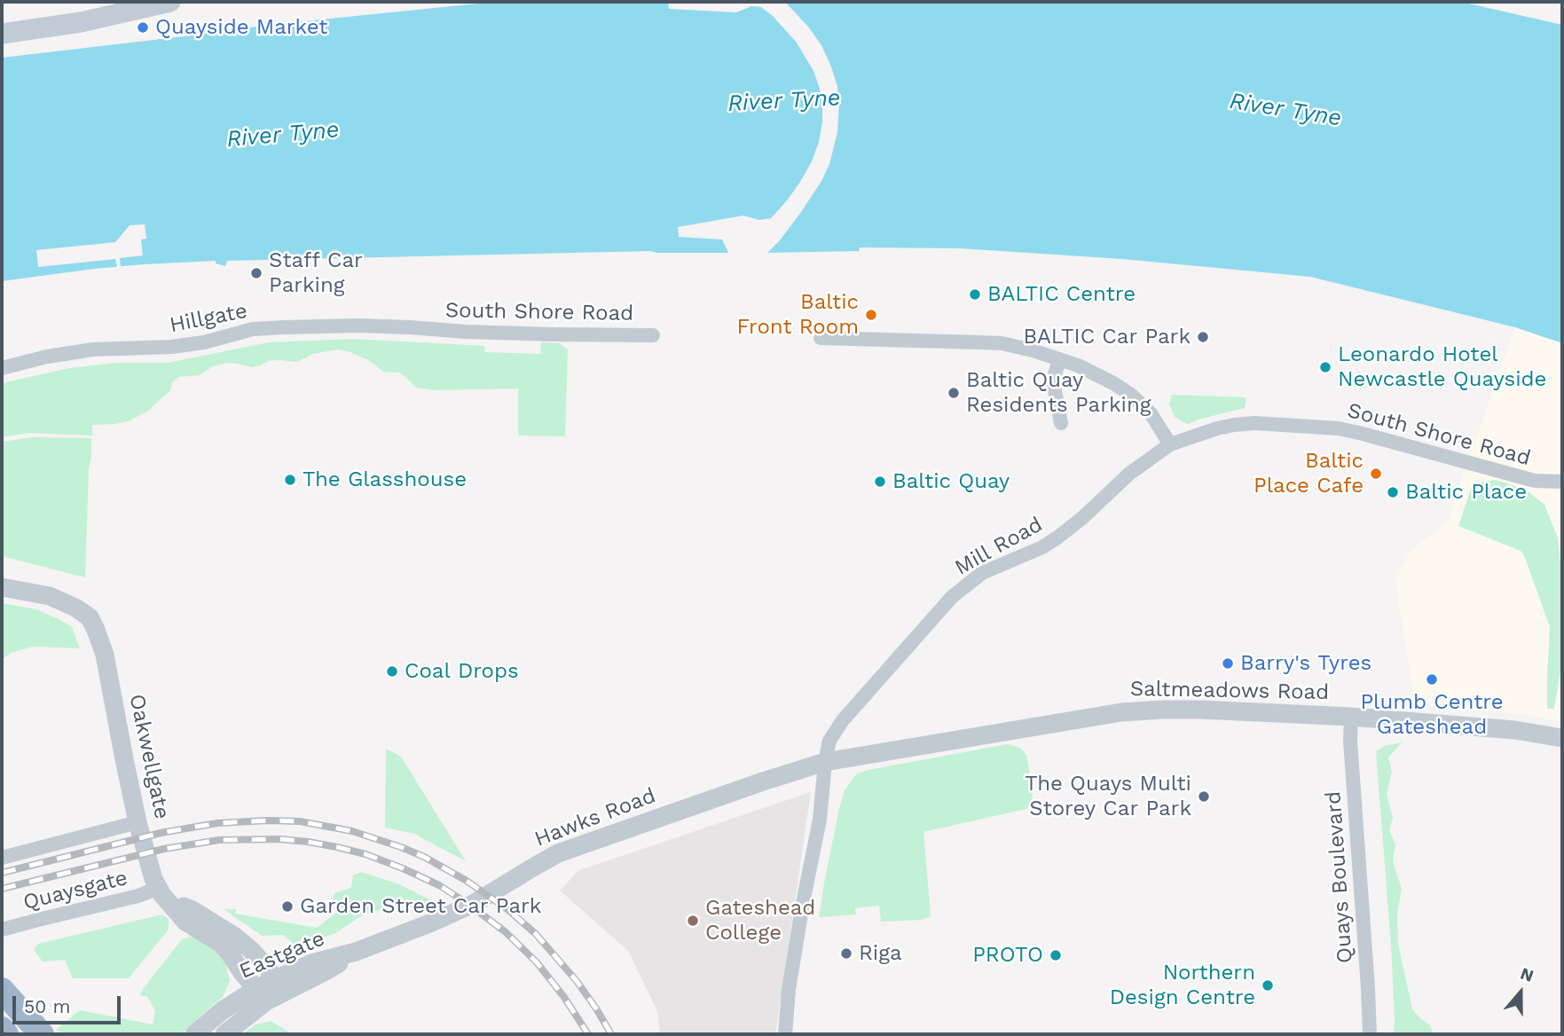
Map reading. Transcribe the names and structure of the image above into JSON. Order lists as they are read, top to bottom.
{
  "streets": {
    "street": [
      "South Shore Road",
      "Hillgate",
      "Mill Road",
      "Saltmeadows Road",
      "Oakwellgate",
      "Hawks Road",
      "Quays Boulevard",
      "Quaysgate",
      "Eastgate"
    ]
  },
  "crossings": [
    ["South Shore Road", "Hillgate"],
    ["South Shore Road", "Mill Road"],
    ["Mill Road", "Saltmeadows Road"],
    ["Mill Road", "Hawks Road"],
    ["Saltmeadows Road", "Hawks Road"],
    ["Saltmeadows Road", "Quays Boulevard"],
    ["Oakwellgate", "Quaysgate"],
    ["Oakwellgate", "Eastgate"],
    ["Hawks Road", "Eastgate"]
  ],
  "water": ["River Tyne"],
  "places": [
    "Quayside Market",
    "Staff Car Parking",
    "BALTIC Centre",
    "Baltic Front Room",
    "BALTIC Car Park",
    "Leonardo Hotel Newcastle Quayside",
    "Baltic Quay Residents Parking",
    "Baltic Place Cafe",
    "The Glasshouse",
    "Baltic Quay",
    "Baltic Place",
    "Barry's Tyres",
    "Coal Drops",
    "Plumb Centre Gateshead",
    "The Quays Multi Storey Car Park",
    "Garden Street Car Park",
    "Gateshead College",
    "Riga",
    "PROTO",
    "Northern Design Centre"
  ],
  "scale_bar": "50 m",
  "north": "top"
}
